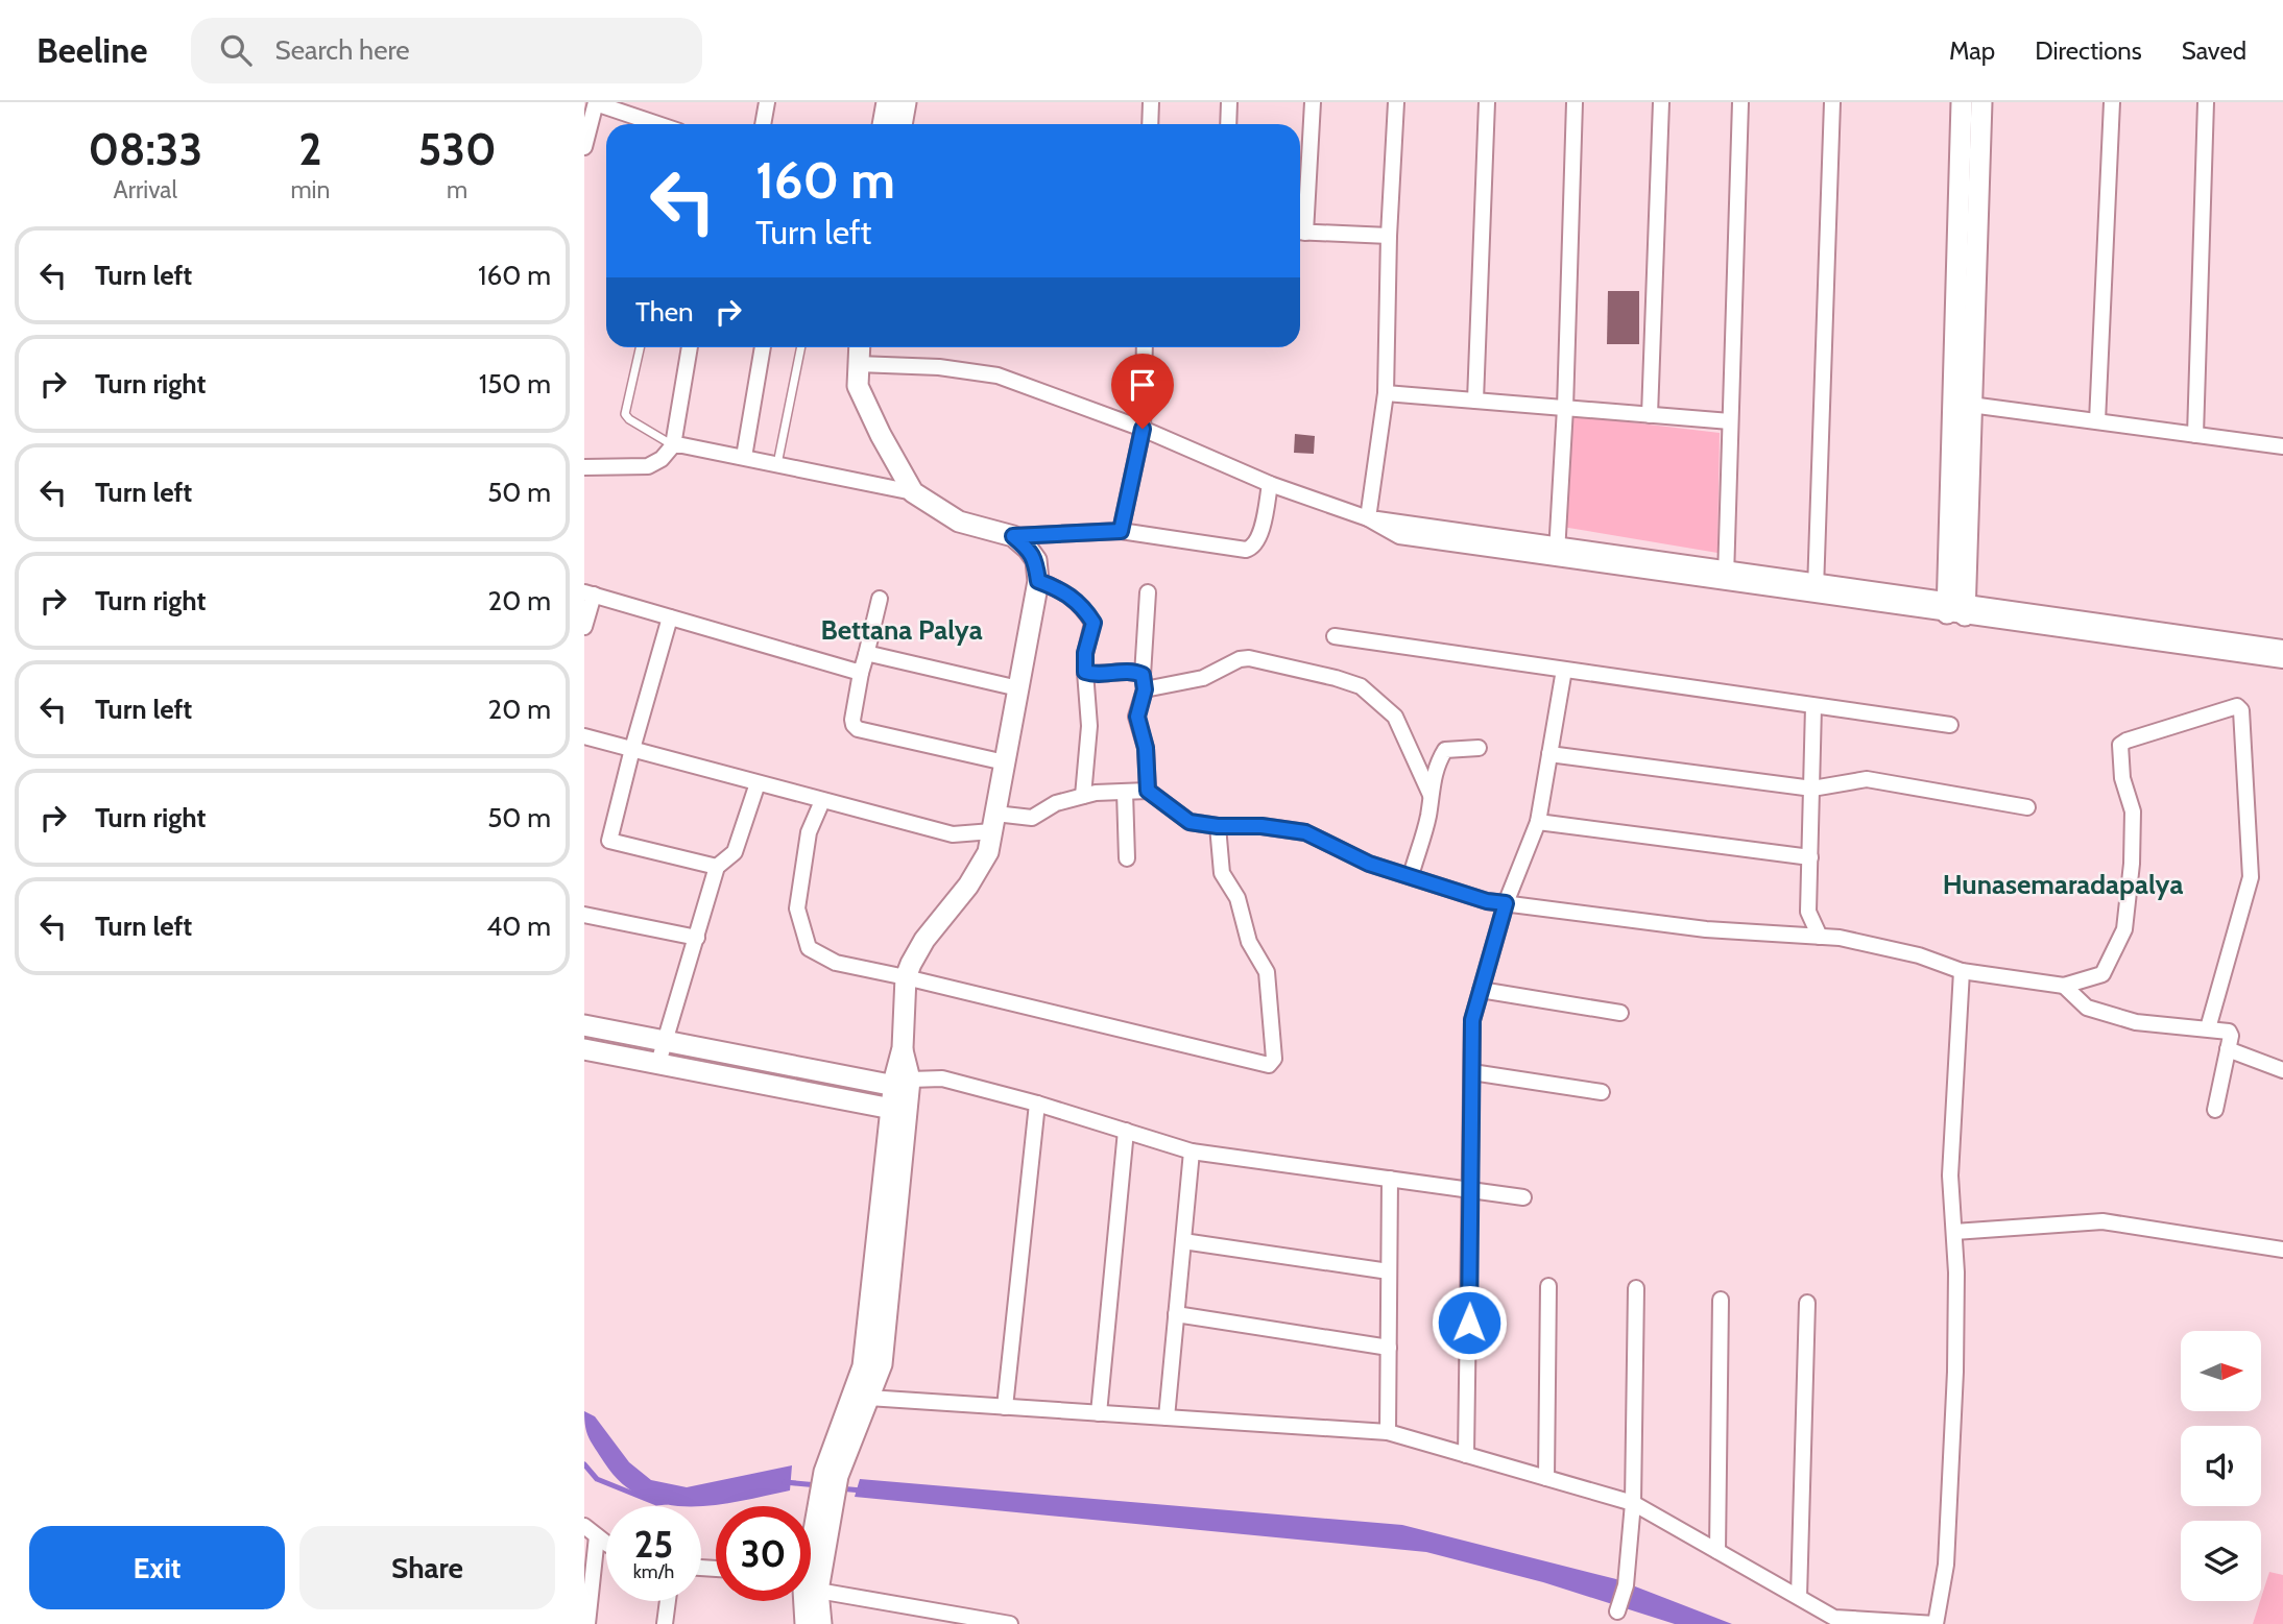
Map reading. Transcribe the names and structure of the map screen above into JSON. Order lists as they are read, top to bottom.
{
  "districts": ["Bettana Palya", "Hunasemaradapalya"],
  "north": "right",
  "page": {
    "header": "Beeline",
    "search": "Search here",
    "nav": ["Map", "Directions", "Saved"],
    "eta": [
      "08:33",
      "Arrival",
      "2",
      "min",
      "530",
      "m"
    ],
    "turn": ["160 m", "Turn left"],
    "list": [
      {
        "name": "Turn left",
        "value": "160 m"
      },
      {
        "name": "Turn right",
        "value": "150 m"
      },
      {
        "name": "Turn left",
        "value": "50 m"
      },
      {
        "name": "Turn right",
        "value": "20 m"
      },
      {
        "name": "Turn left",
        "value": "20 m"
      },
      {
        "name": "Turn right",
        "value": "50 m"
      },
      {
        "name": "Turn left",
        "value": "40 m"
      }
    ],
    "then": "Then",
    "speed": "25 km/h",
    "limit": "30",
    "buttons": ["Exit", "Share"]
  }
}
